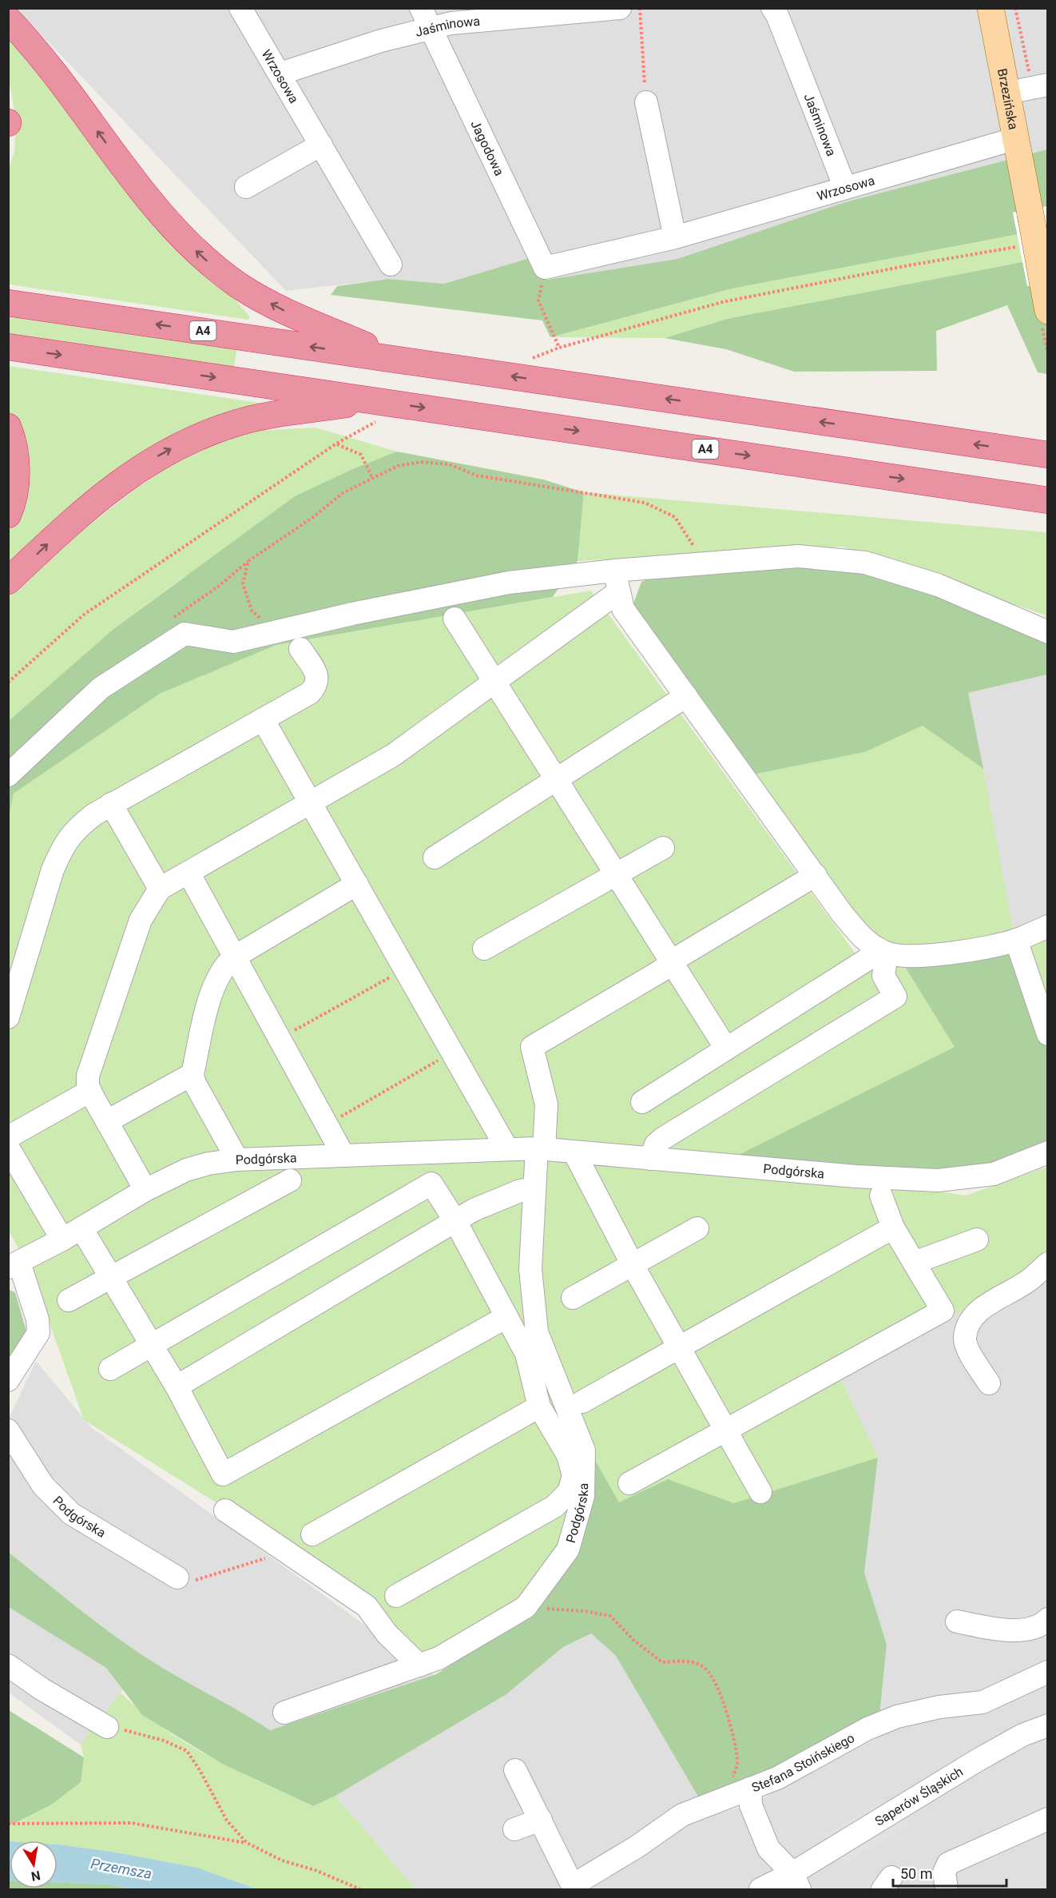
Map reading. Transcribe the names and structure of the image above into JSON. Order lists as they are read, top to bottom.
{
  "streets": {
    "highway": ["A4"],
    "main road": ["Brzezińska"],
    "street": [
      "Jaśminowa",
      "Wrzosowa",
      "Jagodowa",
      "Podgórska",
      "Stefana Stoińskiego",
      "Saperów Śląskich"
    ]
  },
  "crossings": [
    ["Jaśminowa", "Wrzosowa"],
    ["Jaśminowa", "Jagodowa"],
    ["Wrzosowa", "Brzezińska"],
    ["Wrzosowa", "Jagodowa"]
  ],
  "water": ["Przemsza"],
  "scale_bar": "50 m",
  "north": "bottom"
}
